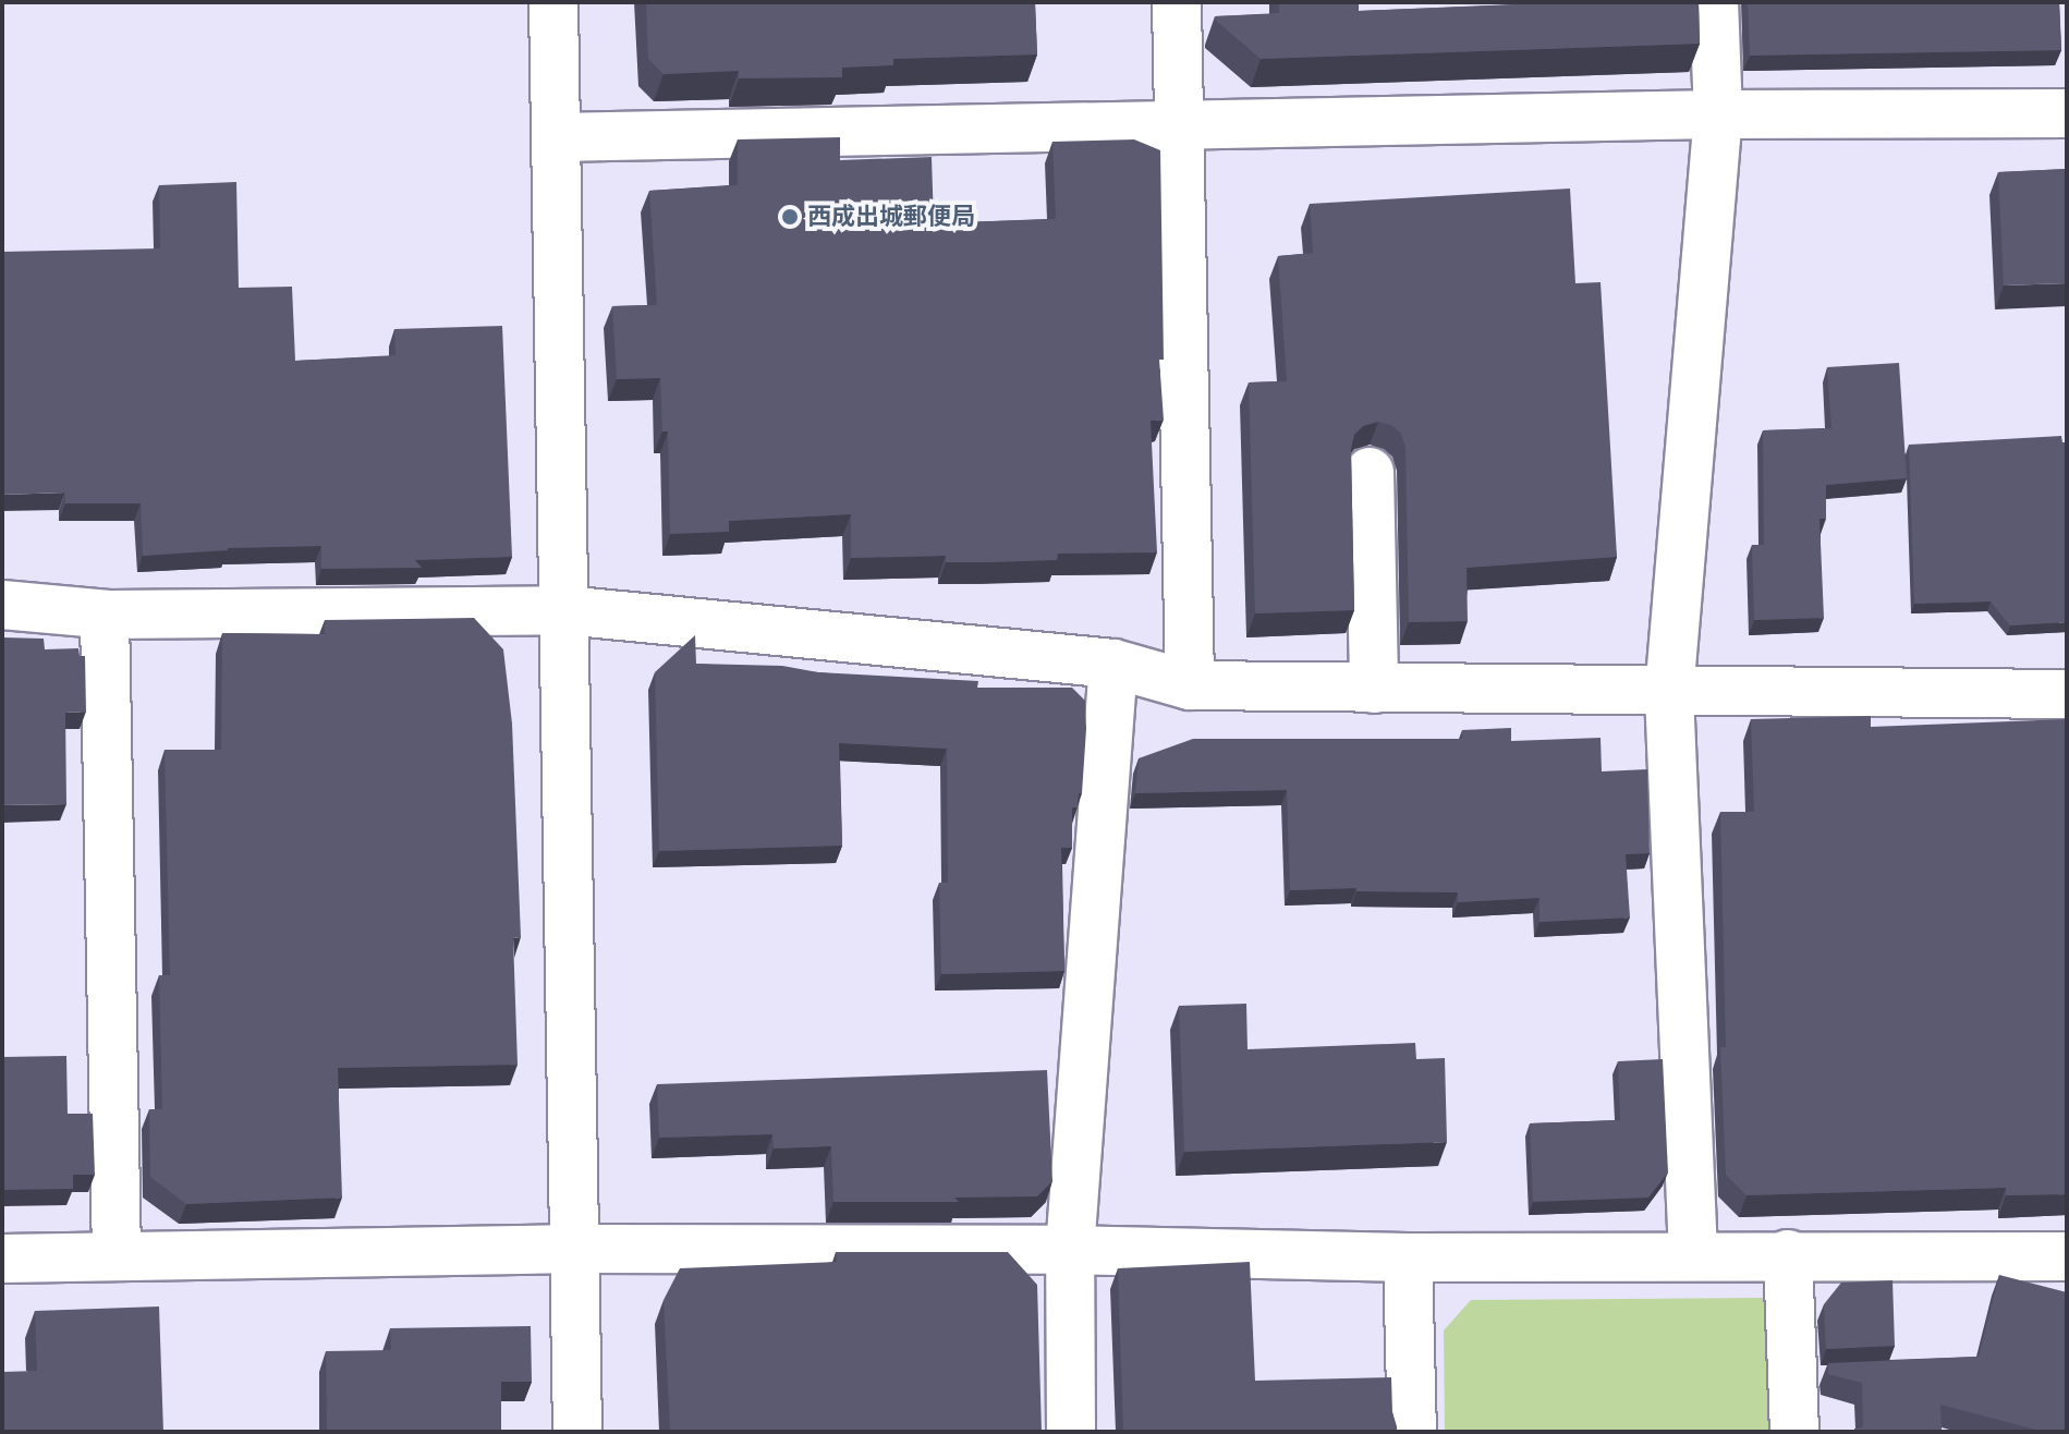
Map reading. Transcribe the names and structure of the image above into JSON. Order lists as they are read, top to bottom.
{
  "places": ["西成出城郵便局"]
}
